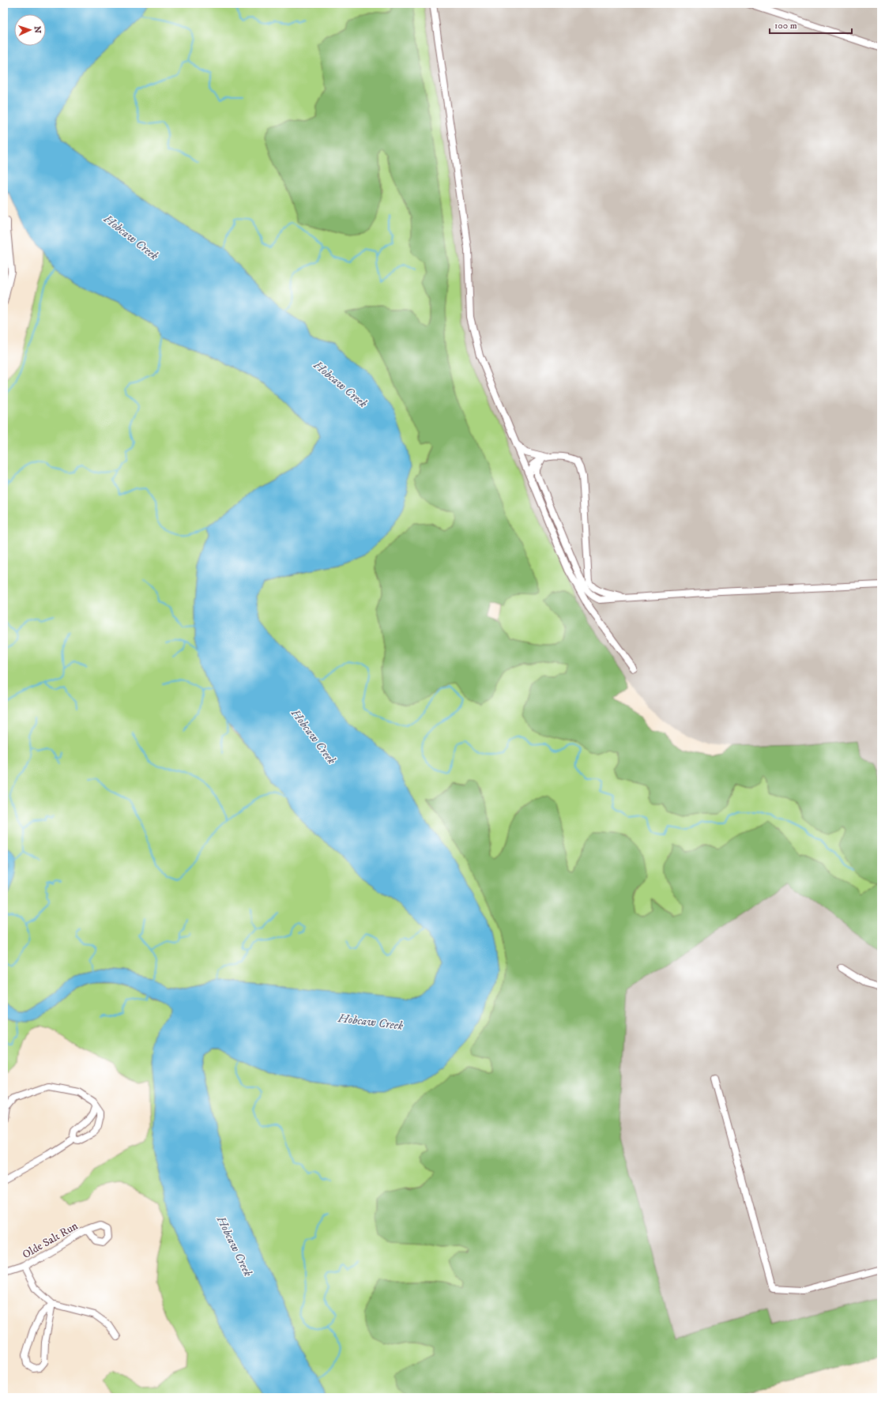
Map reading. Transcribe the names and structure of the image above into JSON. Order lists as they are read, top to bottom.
{
  "streets": {
    "street": ["Olde Salt Run"]
  },
  "water": ["Hobcaw Creek"],
  "scale_bar": "100 m",
  "north": "right"
}
